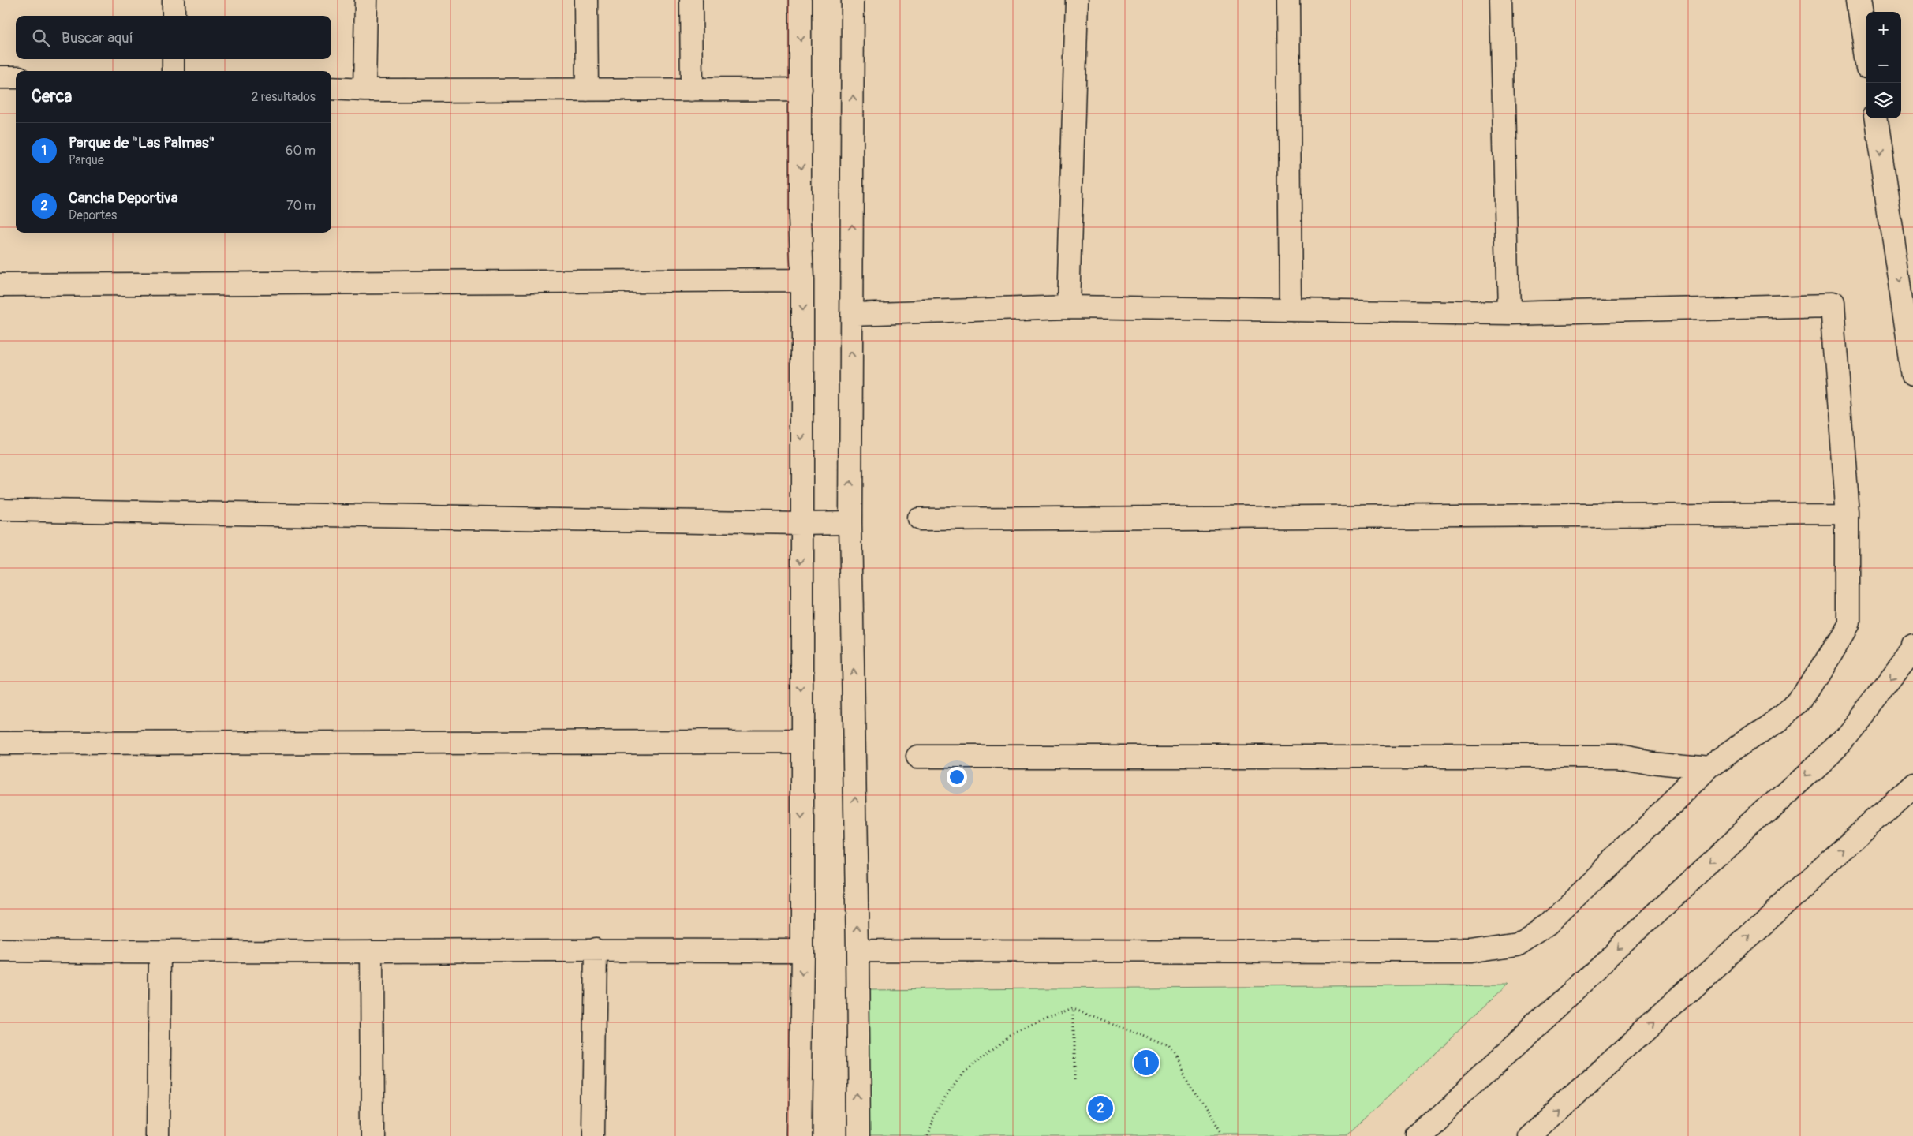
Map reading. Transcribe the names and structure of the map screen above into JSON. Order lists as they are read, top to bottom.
{
  "page": {
    "map_buttons": ["+", "−"],
    "search": "Buscar aquí",
    "heading": ["Cerca", "2 resultados"],
    "list": [
      {
        "mark": "1",
        "name": "Parque de \"Las Palmas\"",
        "note": "Parque",
        "value": "60 m"
      },
      {
        "mark": "2",
        "name": "Cancha Deportiva",
        "note": "Deportes",
        "value": "70 m"
      }
    ],
    "pins": ["1", "2"]
  }
}
